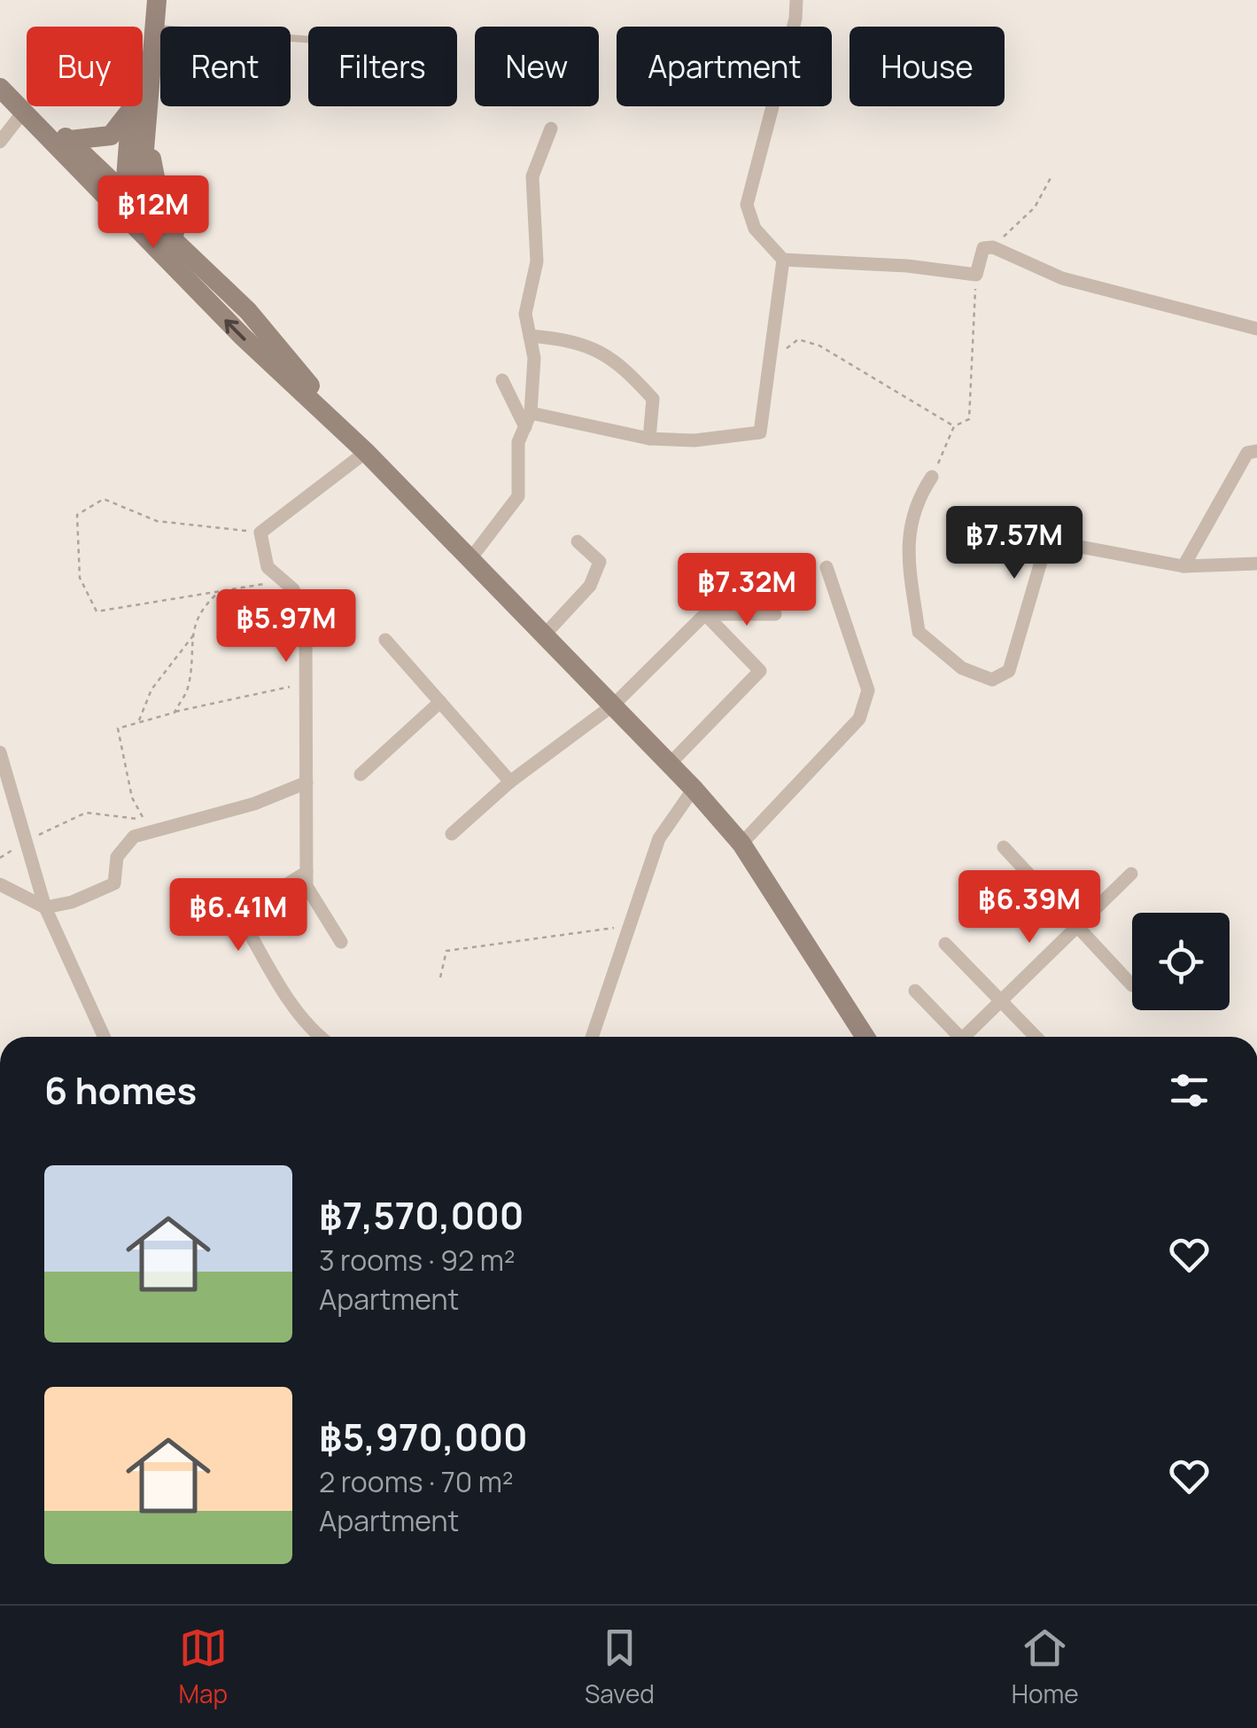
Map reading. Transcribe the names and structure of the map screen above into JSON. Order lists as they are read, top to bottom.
{
  "page": {
    "chip": [
      "Buy",
      "Rent",
      "Filters",
      "New",
      "Apartment",
      "House"
    ],
    "price": [
      "฿12M",
      "฿7.57M",
      "฿7.32M",
      "฿5.97M",
      "฿6.39M",
      "฿6.41M"
    ],
    "heading": "6 homes",
    "list": [
      {
        "name": "฿7,570,000",
        "note": "3 rooms · 92 m² · Apartment"
      },
      {
        "name": "฿5,970,000",
        "note": "2 rooms · 70 m² · Apartment"
      }
    ],
    "tabs": ["Map", "Saved", "Home"]
  }
}
